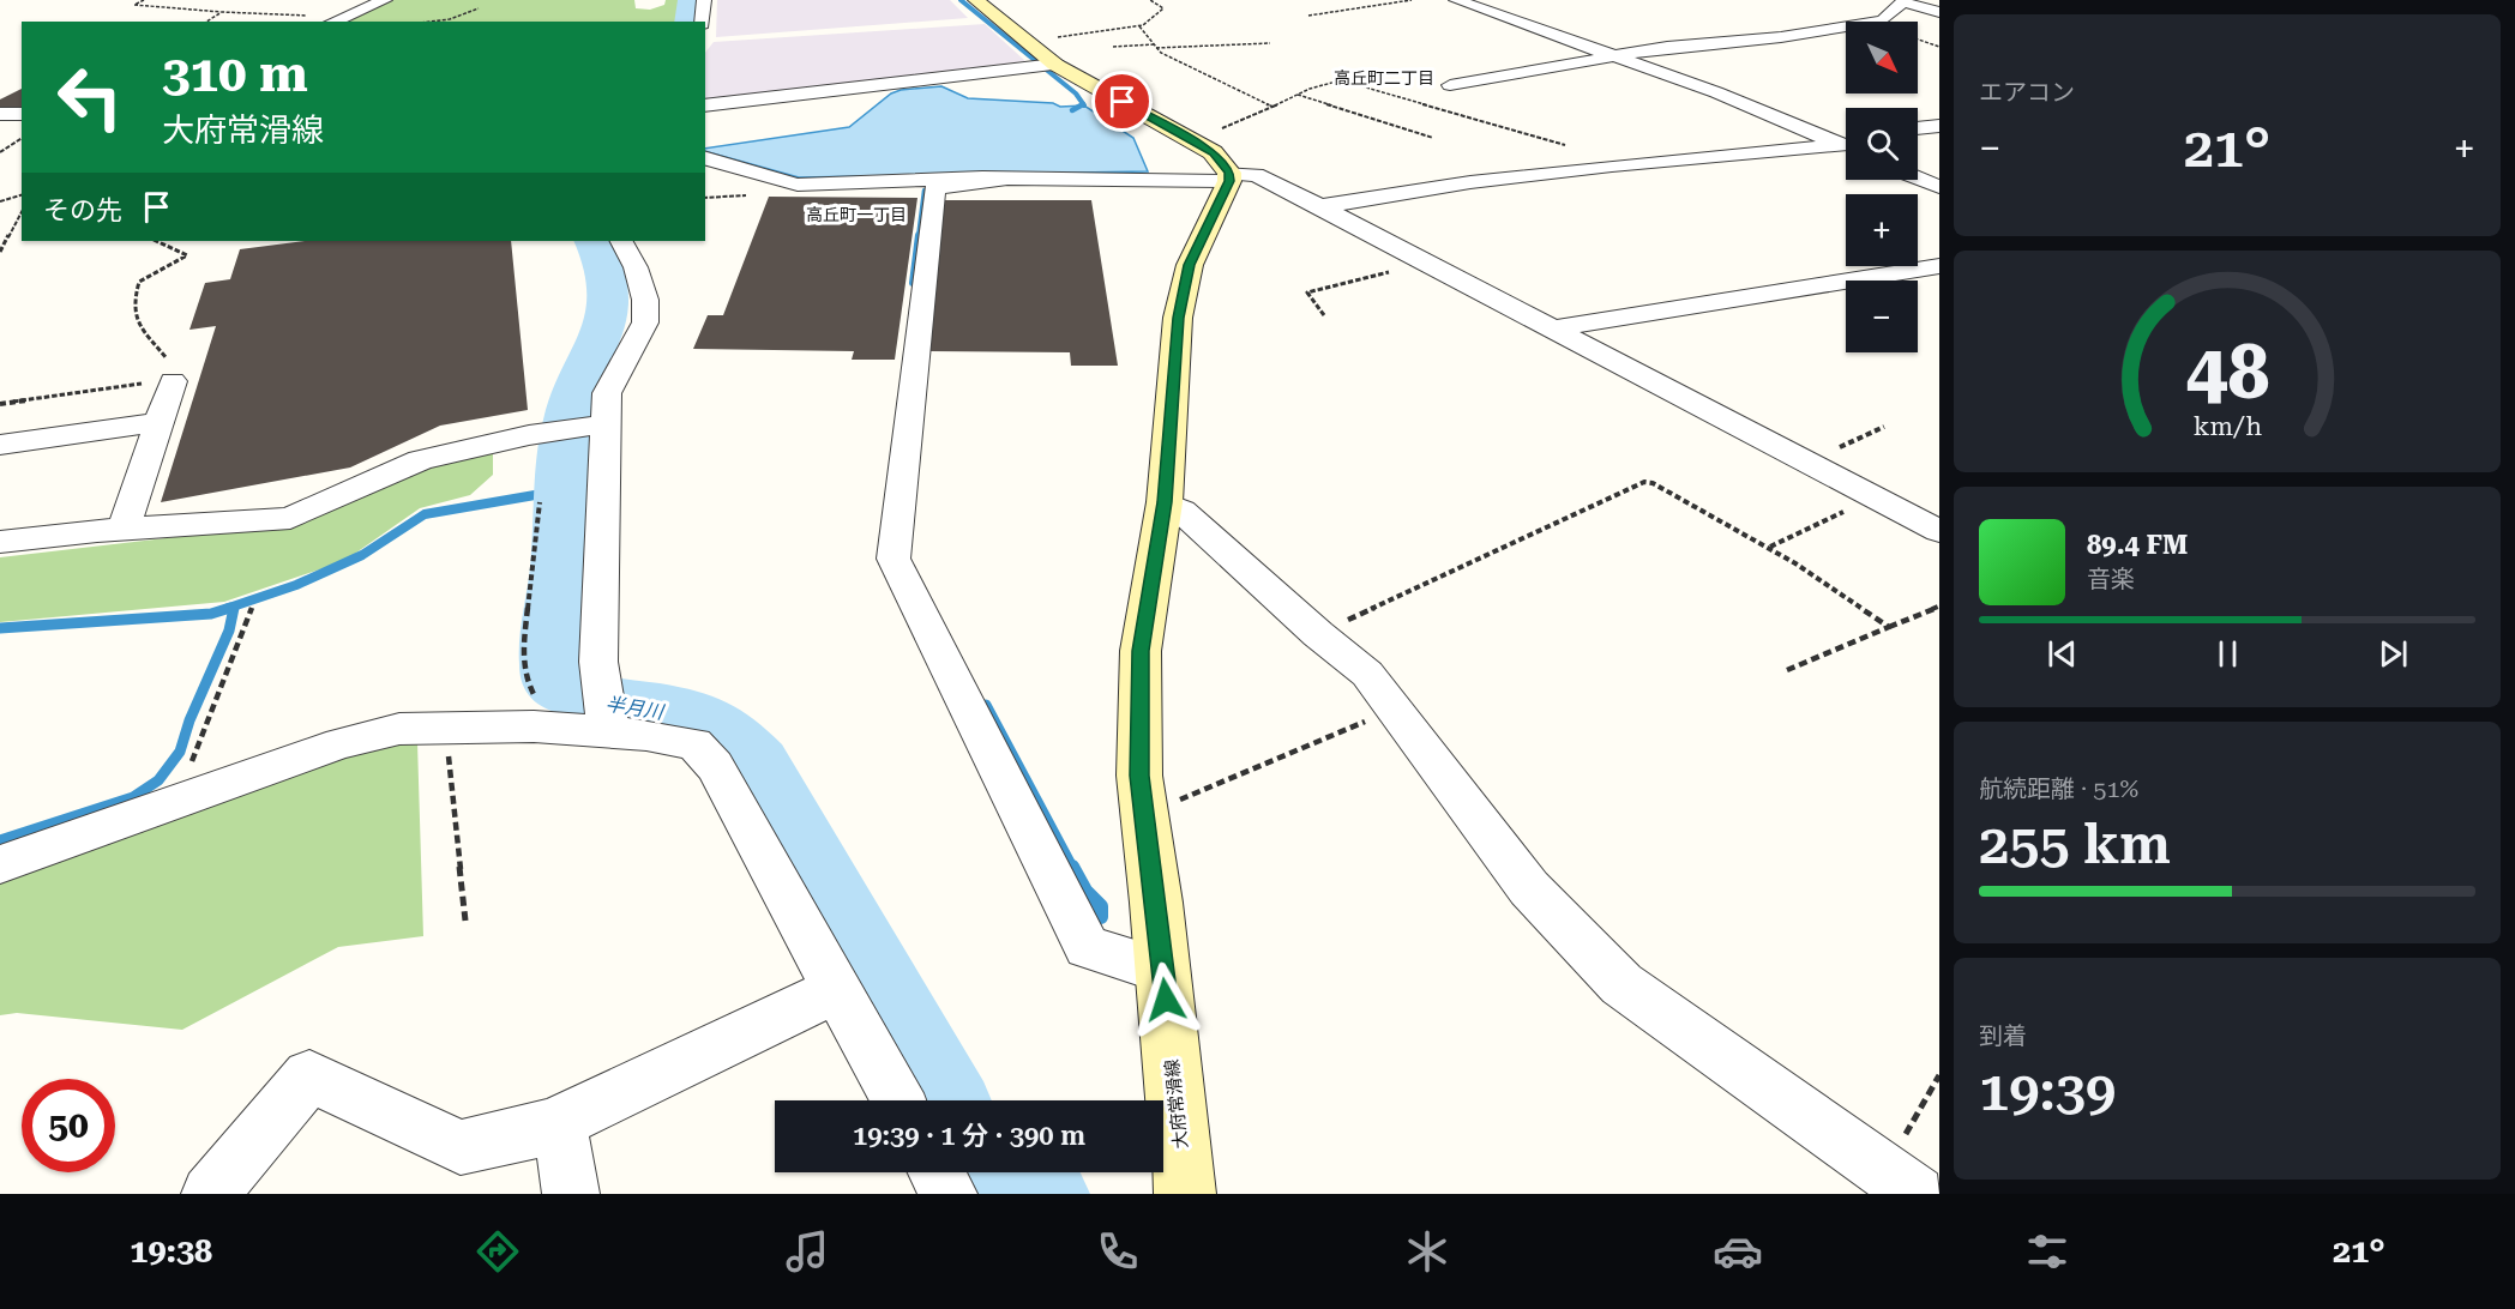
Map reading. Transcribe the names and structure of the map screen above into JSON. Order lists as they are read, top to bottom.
{
  "streets": {
    "main road": ["大府常滑線"]
  },
  "districts": ["高丘町二丁目", "高丘町一丁目"],
  "water": ["半月川"],
  "north": "bottom right",
  "page": {
    "tile": [
      "エアコン",
      ["航続距離 · 51%", "255 km"],
      ["到着", "19:39"]
    ],
    "map_buttons": ["+", "−"],
    "turn": ["310 m", "大府常滑線"],
    "heat": ["−", "21°", "+"],
    "then": "その先",
    "song": ["89.4 FM", "音楽"],
    "limit": "50",
    "trip": "19:39 · 1 分 · 390 m",
    "tabs": ["19:38", "21°"],
    "gauge": ["48", "km/h"]
  }
}
